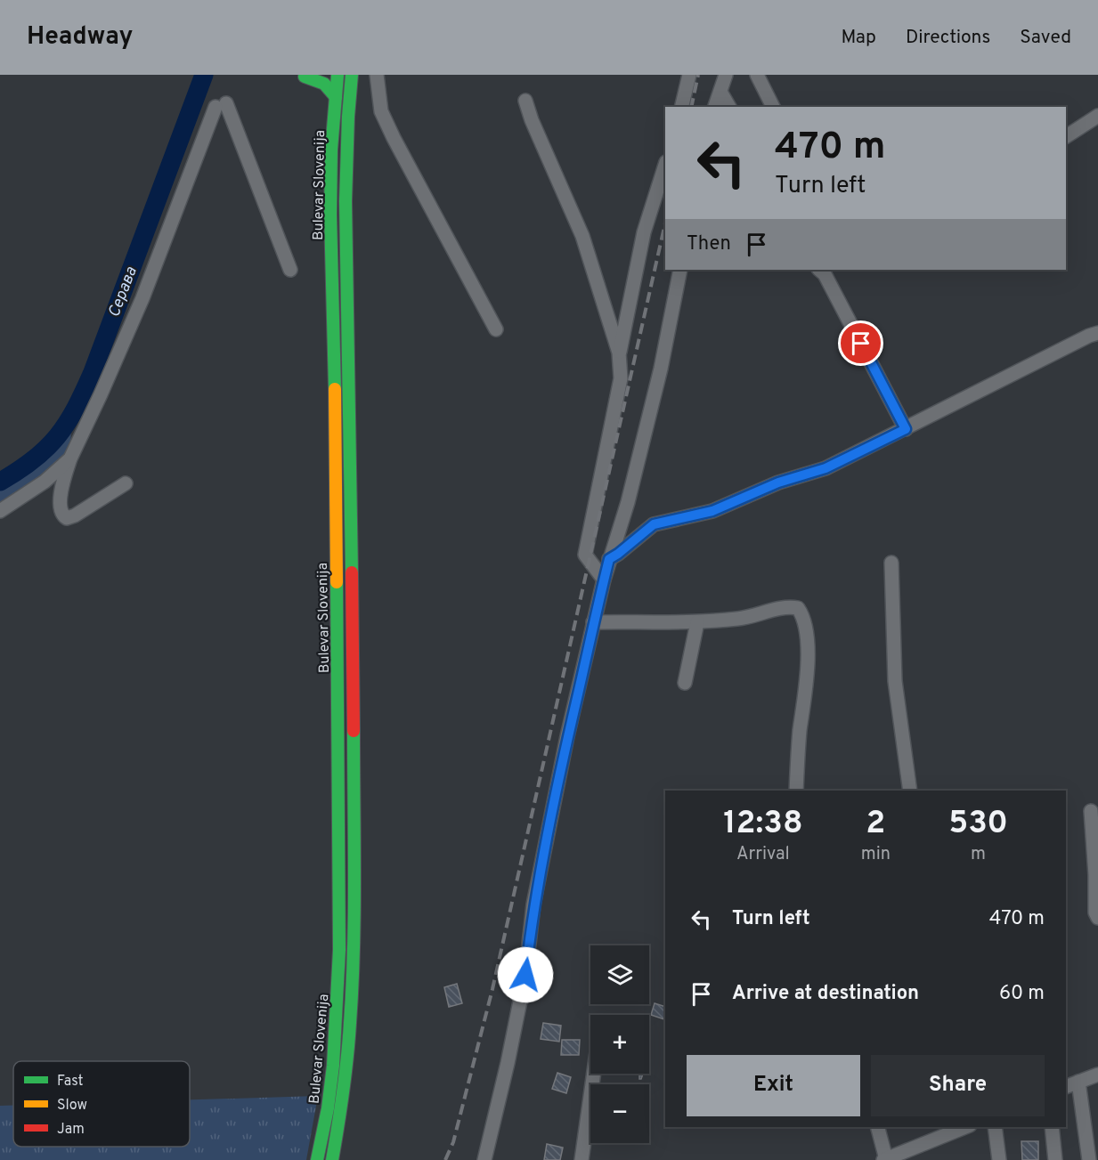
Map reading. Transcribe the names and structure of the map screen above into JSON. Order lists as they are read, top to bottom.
{
  "streets": {
    "street": ["Bulevar Slovenija"]
  },
  "water": ["Серава"],
  "legend": ["Fast", "Slow", "Jam"],
  "page": {
    "header": "Headway",
    "nav": ["Map", "Directions", "Saved"],
    "turn": ["470 m", "Turn left"],
    "then": "Then",
    "eta": [
      "12:38",
      "Arrival",
      "2",
      "min",
      "530",
      "m"
    ],
    "list": [
      {
        "name": "Turn left",
        "value": "470 m"
      },
      {
        "name": "Arrive at destination",
        "value": "60 m"
      }
    ],
    "map_buttons": ["+", "−"],
    "buttons": ["Exit", "Share"]
  }
}
